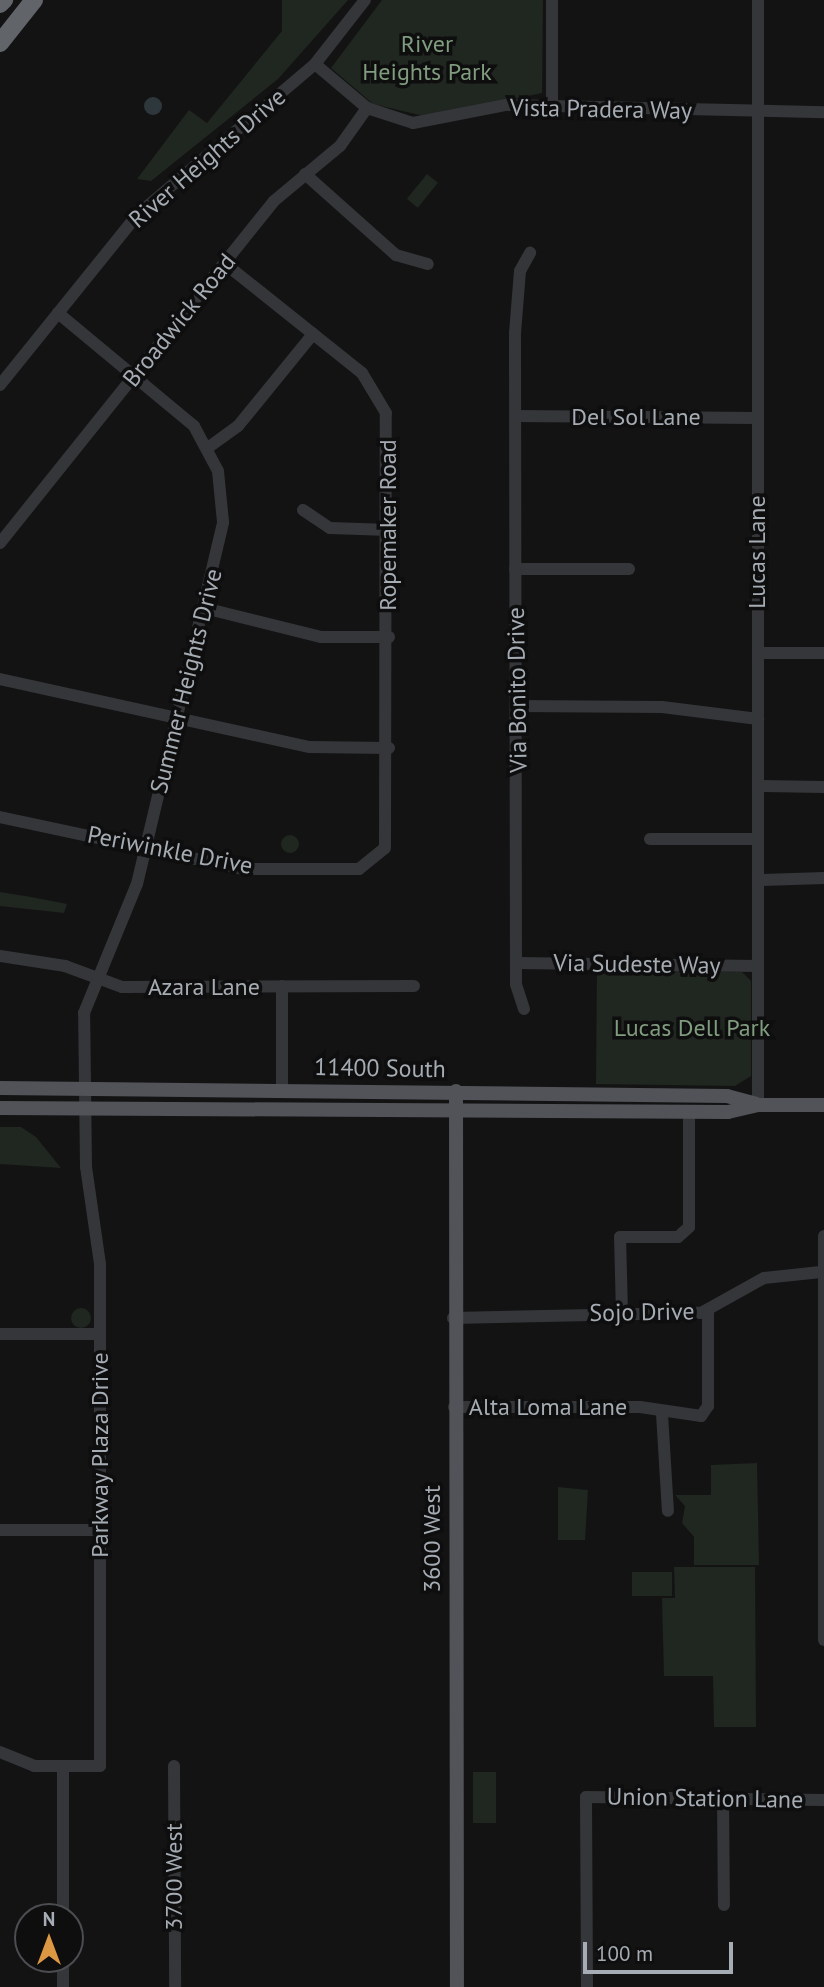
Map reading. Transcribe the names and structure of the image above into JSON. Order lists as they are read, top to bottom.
{
  "streets": {
    "main road": ["11400 South", "3600 West"],
    "street": [
      "Vista Pradera Way",
      "River Heights Drive",
      "Broadwick Road",
      "Del Sol Lane",
      "Ropemaker Road",
      "Lucas Lane",
      "Summer Heights Drive",
      "Via Bonito Drive",
      "Periwinkle Drive",
      "Via Sudeste Way",
      "Azara Lane",
      "Sojo Drive",
      "Alta Loma Lane",
      "Parkway Plaza Drive",
      "Union Station Lane",
      "3700 West"
    ]
  },
  "crossings": [
    ["Vista Pradera Way", "River Heights Drive"],
    ["Vista Pradera Way", "Broadwick Road"],
    ["Vista Pradera Way", "Lucas Lane"],
    ["River Heights Drive", "Summer Heights Drive"],
    ["Broadwick Road", "Ropemaker Road"],
    ["Broadwick Road", "Summer Heights Drive"],
    ["Del Sol Lane", "Lucas Lane"],
    ["Del Sol Lane", "Via Bonito Drive"],
    ["Ropemaker Road", "Periwinkle Drive"],
    ["Lucas Lane", "Via Sudeste Way"],
    ["Lucas Lane", "11400 South"],
    ["Summer Heights Drive", "Periwinkle Drive"],
    ["Summer Heights Drive", "Azara Lane"],
    ["Summer Heights Drive", "11400 South"],
    ["Summer Heights Drive", "Parkway Plaza Drive"],
    ["Via Bonito Drive", "Via Sudeste Way"],
    ["11400 South", "Parkway Plaza Drive"],
    ["11400 South", "3600 West"],
    ["Sojo Drive", "Alta Loma Lane"],
    ["Sojo Drive", "3600 West"],
    ["Alta Loma Lane", "3600 West"]
  ],
  "parks": ["River Heights Park", "Lucas Dell Park"],
  "scale_bar": "100 m",
  "north": "top"
}
